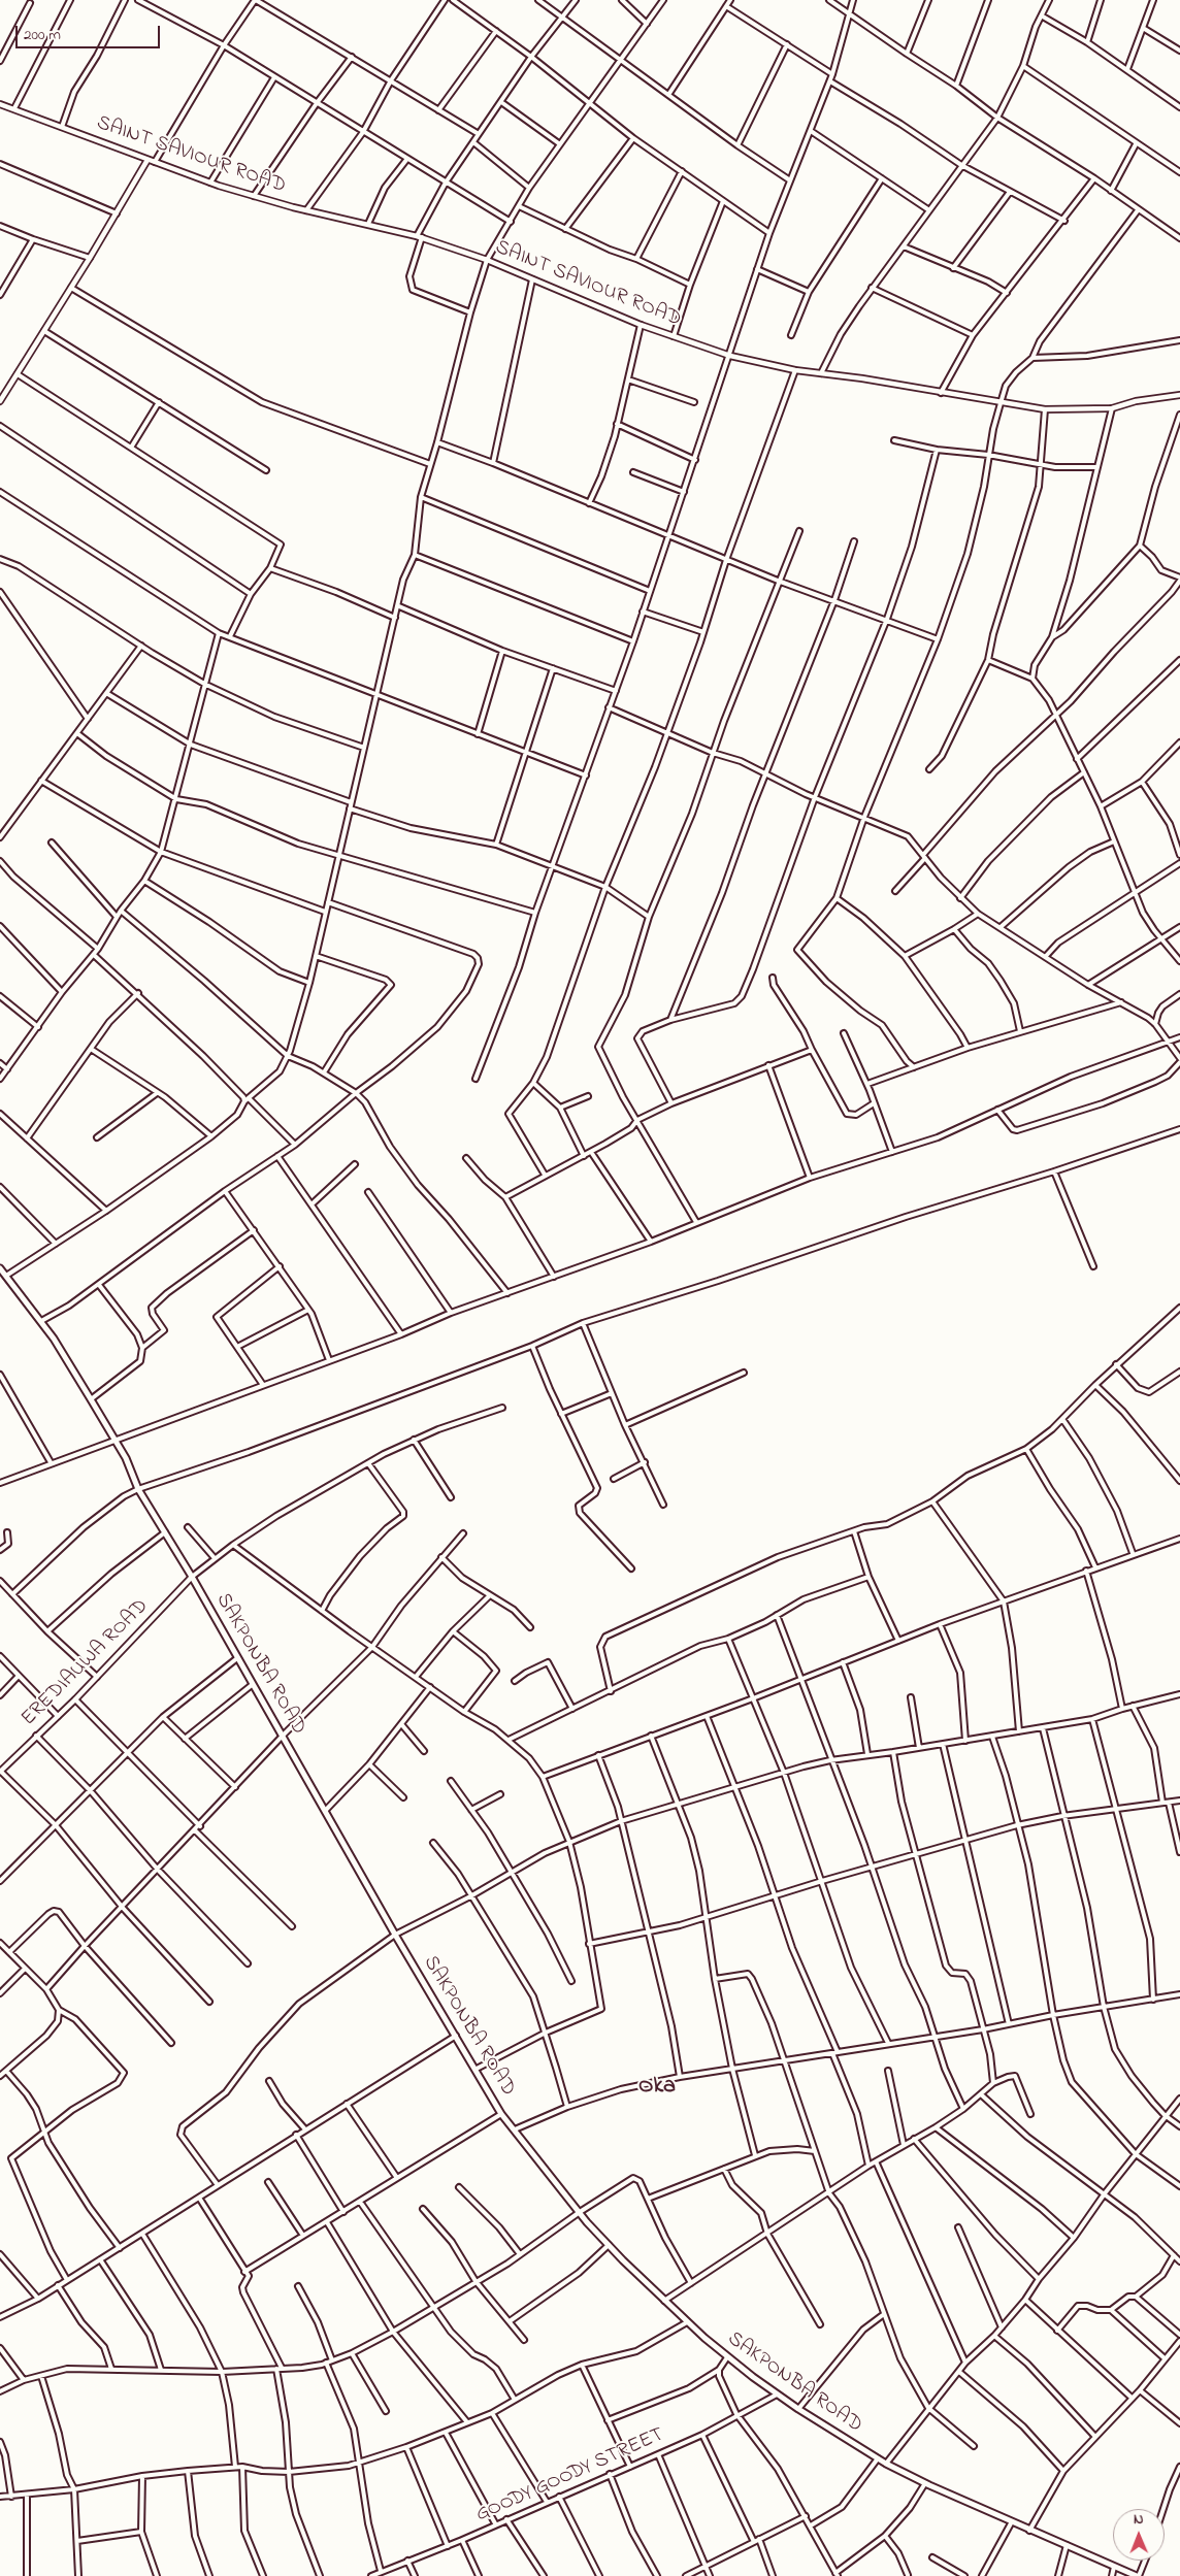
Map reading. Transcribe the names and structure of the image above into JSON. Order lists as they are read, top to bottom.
{
  "streets": {
    "main road": ["SAKPONBA ROAD"],
    "street": ["SAINT SAVIOUR ROAD", "EREDIAUWA ROAD", "GOODY GOODY STREET"]
  },
  "crossings": [
    ["EREDIAUWA ROAD", "SAKPONBA ROAD"],
    ["SAKPONBA ROAD", "GOODY GOODY STREET"]
  ],
  "districts": ["Oka"],
  "scale_bar": "200 m",
  "north": "top"
}
